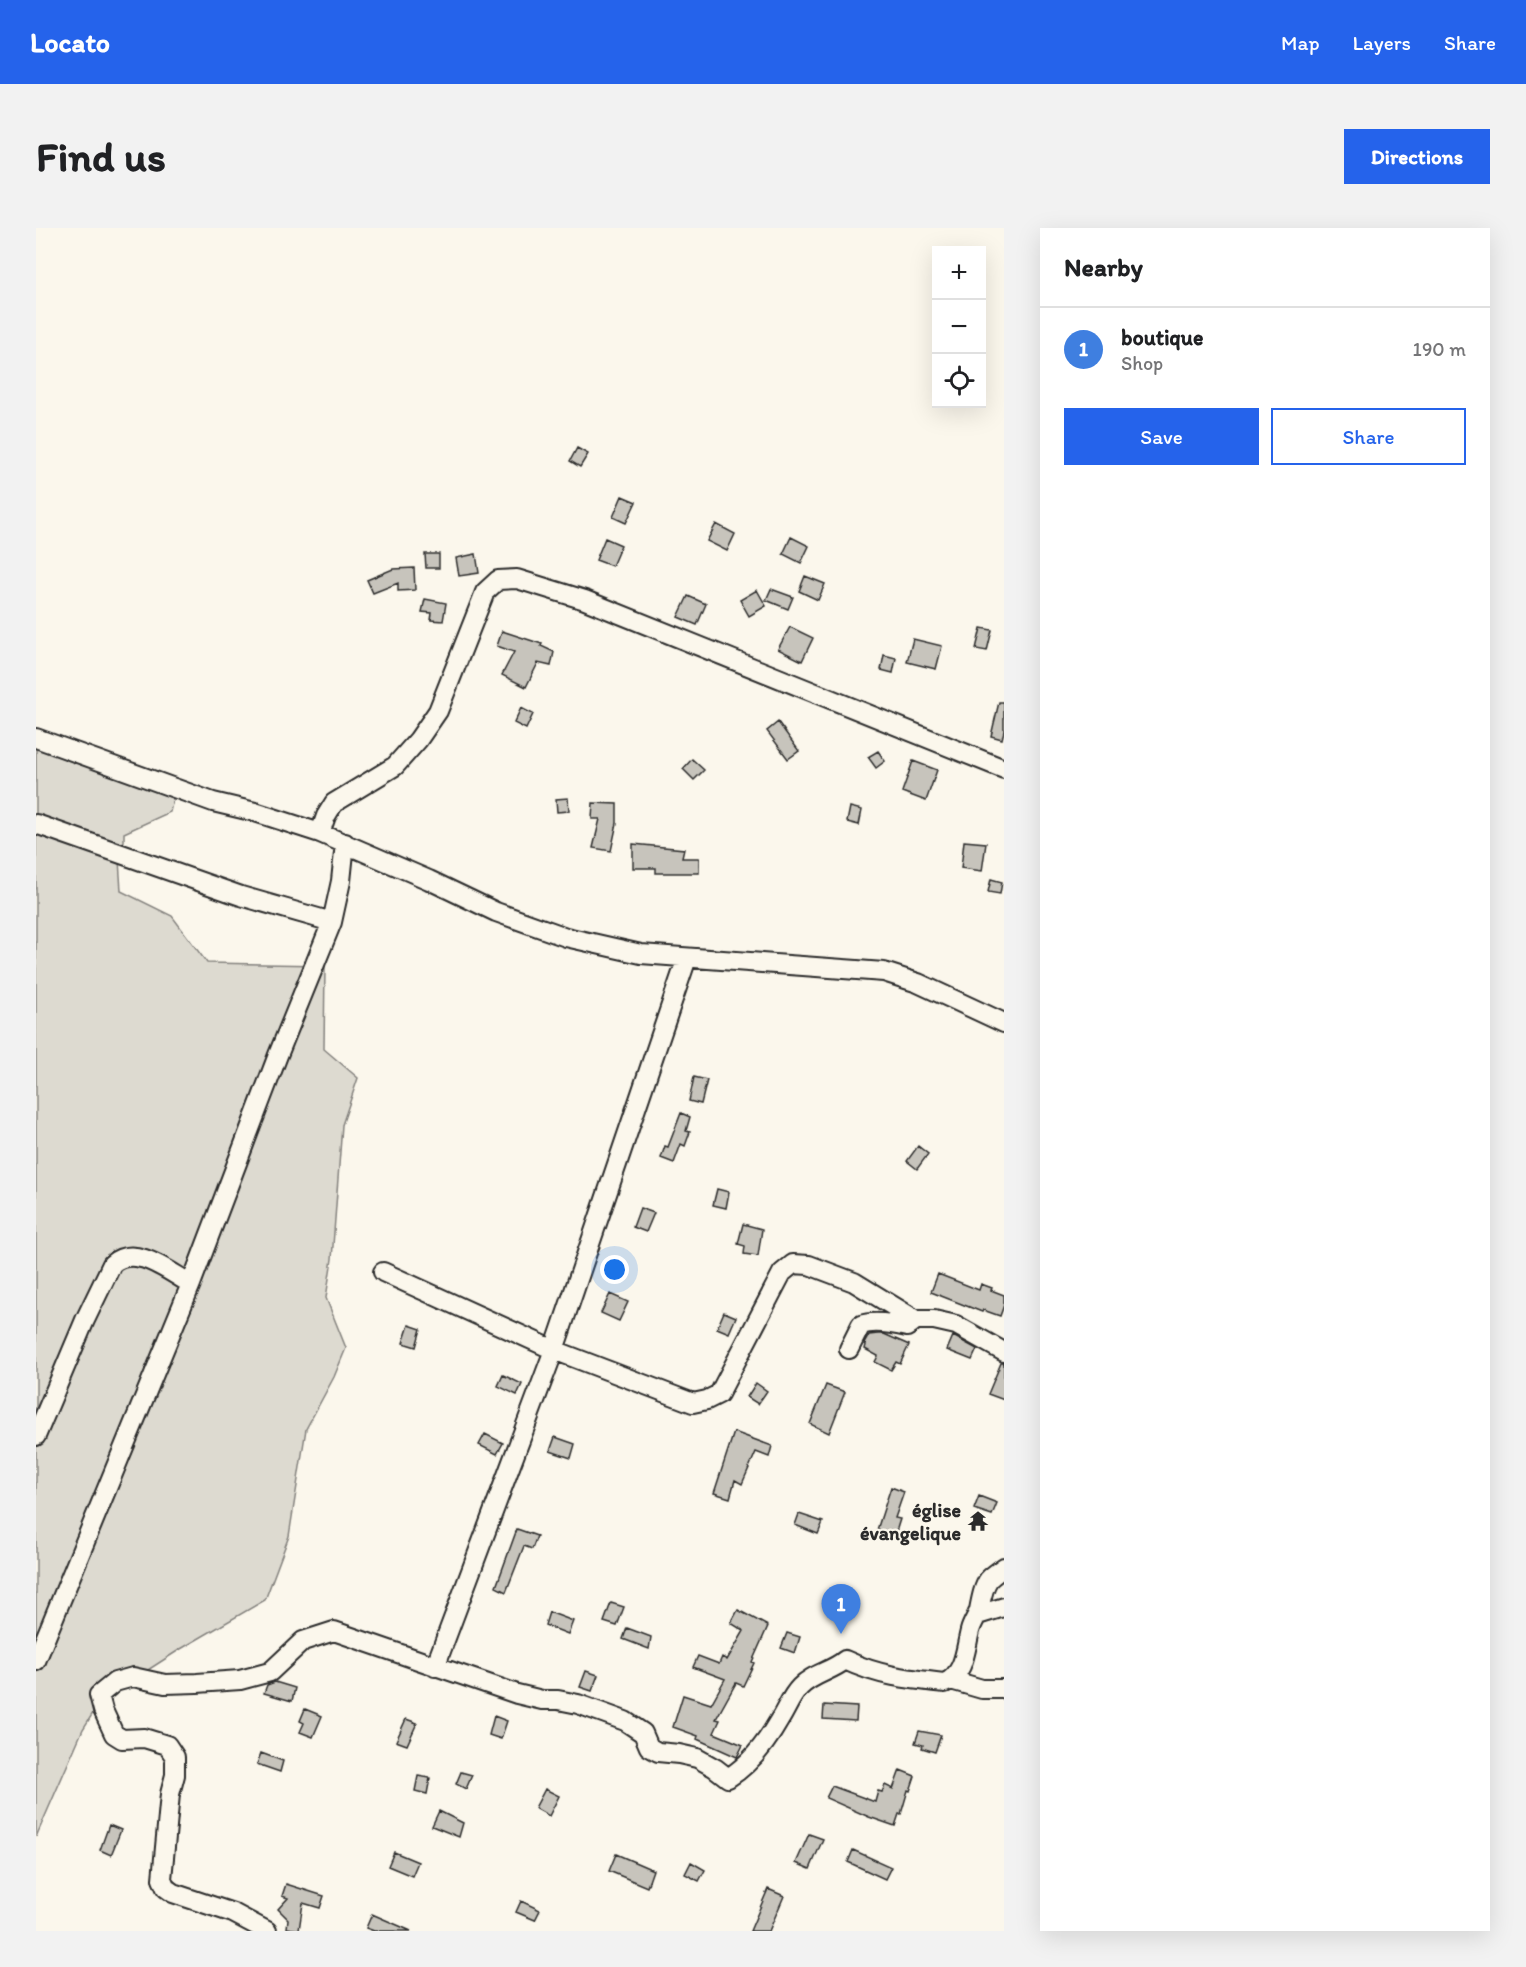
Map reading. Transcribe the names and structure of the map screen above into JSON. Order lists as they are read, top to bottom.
{
  "places": {
    "temple": ["église évangelique"]
  },
  "page": {
    "header": "Locato",
    "nav": ["Map", "Layers", "Share"],
    "buttons": [
      "Directions",
      ["Save", "Share"]
    ],
    "title": "Find us",
    "heading": "Nearby",
    "map_buttons": ["+", "−"],
    "list": [
      {
        "mark": "1",
        "name": "boutique",
        "note": "Shop",
        "value": "190 m"
      }
    ],
    "pins": "1"
  }
}
